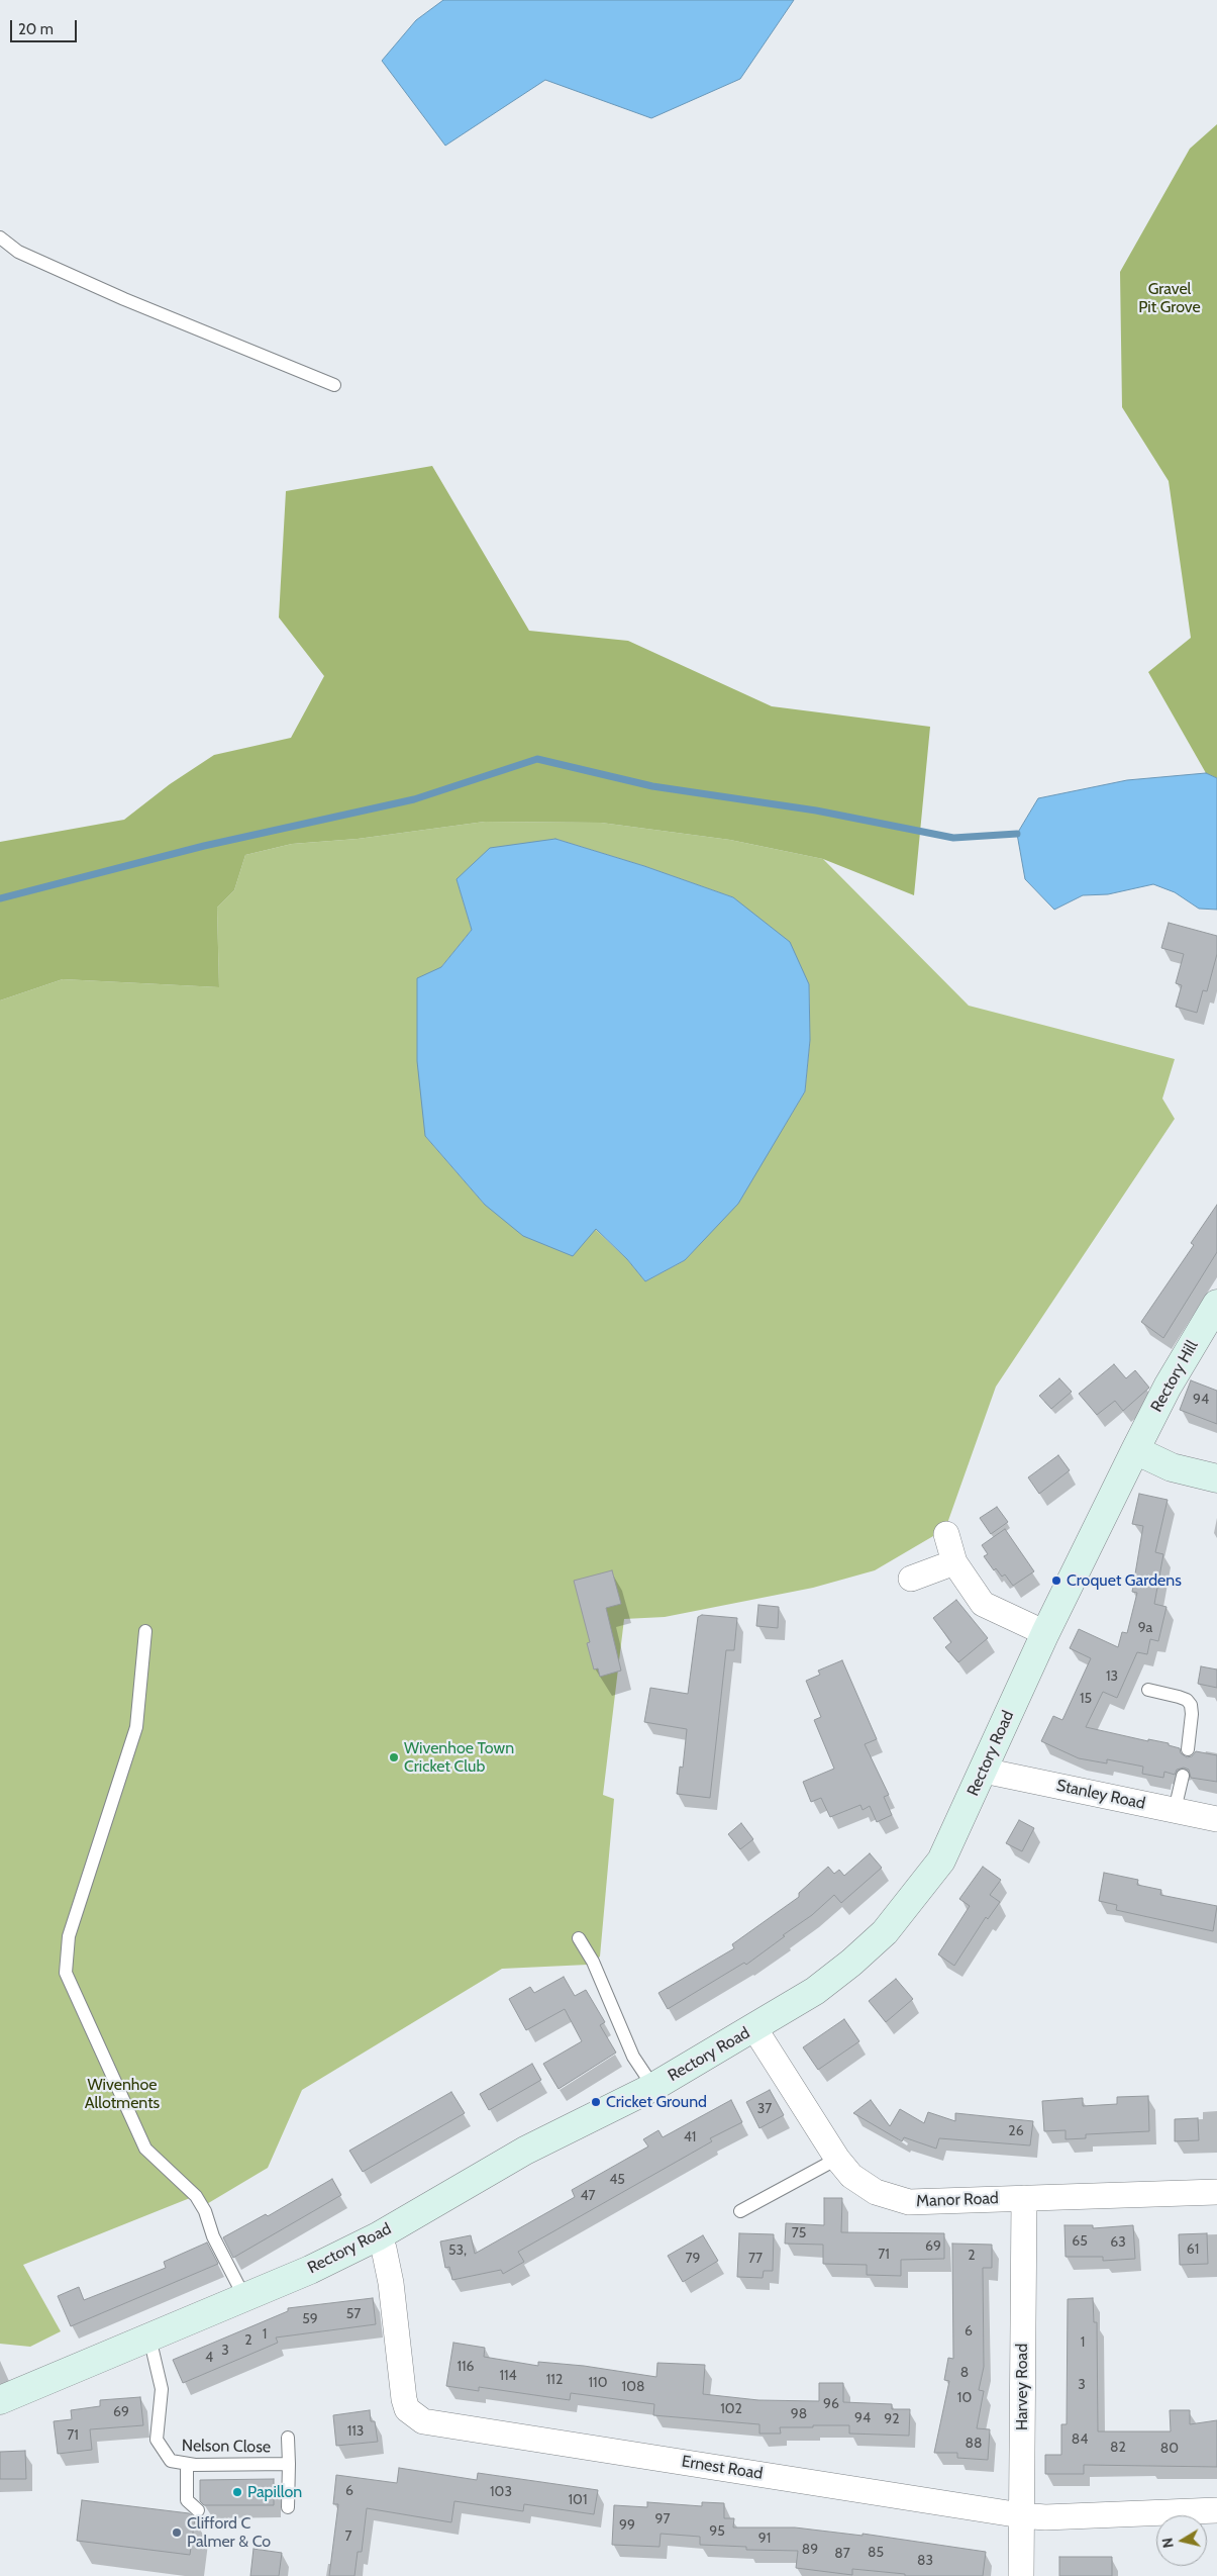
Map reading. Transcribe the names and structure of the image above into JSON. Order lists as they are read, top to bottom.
{
  "streets": {
    "street": [
      "Rectory Hill",
      "Rectory Road",
      "Stanley Road",
      "Manor Road",
      "Harvey Road",
      "Ernest Road"
    ],
    "lane": ["Nelson Close"]
  },
  "crossings": [
    ["Rectory Hill", "Rectory Road"],
    ["Rectory Road", "Stanley Road"],
    ["Rectory Road", "Manor Road"],
    ["Rectory Road", "Nelson Close"],
    ["Rectory Road", "Ernest Road"],
    ["Manor Road", "Harvey Road"],
    ["Harvey Road", "Ernest Road"]
  ],
  "parks": ["Gravel Pit Grove", "Wivenhoe Allotments"],
  "places": [
    "Croquet Gardens",
    "Wivenhoe Town Cricket Club",
    "Cricket Ground",
    "Papillon",
    "Clifford C Palmer & Co"
  ],
  "house_numbers": [
    "94",
    "9a",
    "13",
    "15",
    "37",
    "26",
    "41",
    "45",
    "47",
    "75",
    "65",
    "63",
    "69",
    "61",
    "53,",
    "71",
    "2",
    "79",
    "77",
    "57",
    "59",
    "6",
    "1",
    "2",
    "1",
    "3",
    "4",
    "116",
    "8",
    "114",
    "112",
    "110",
    "3",
    "108",
    "10",
    "96",
    "102",
    "69",
    "98",
    "94",
    "92",
    "113",
    "71",
    "84",
    "88",
    "82",
    "80",
    "6",
    "103",
    "101",
    "97",
    "99",
    "95",
    "7",
    "91",
    "89",
    "85",
    "87",
    "83"
  ],
  "scale_bar": "20 m",
  "north": "left"
}
